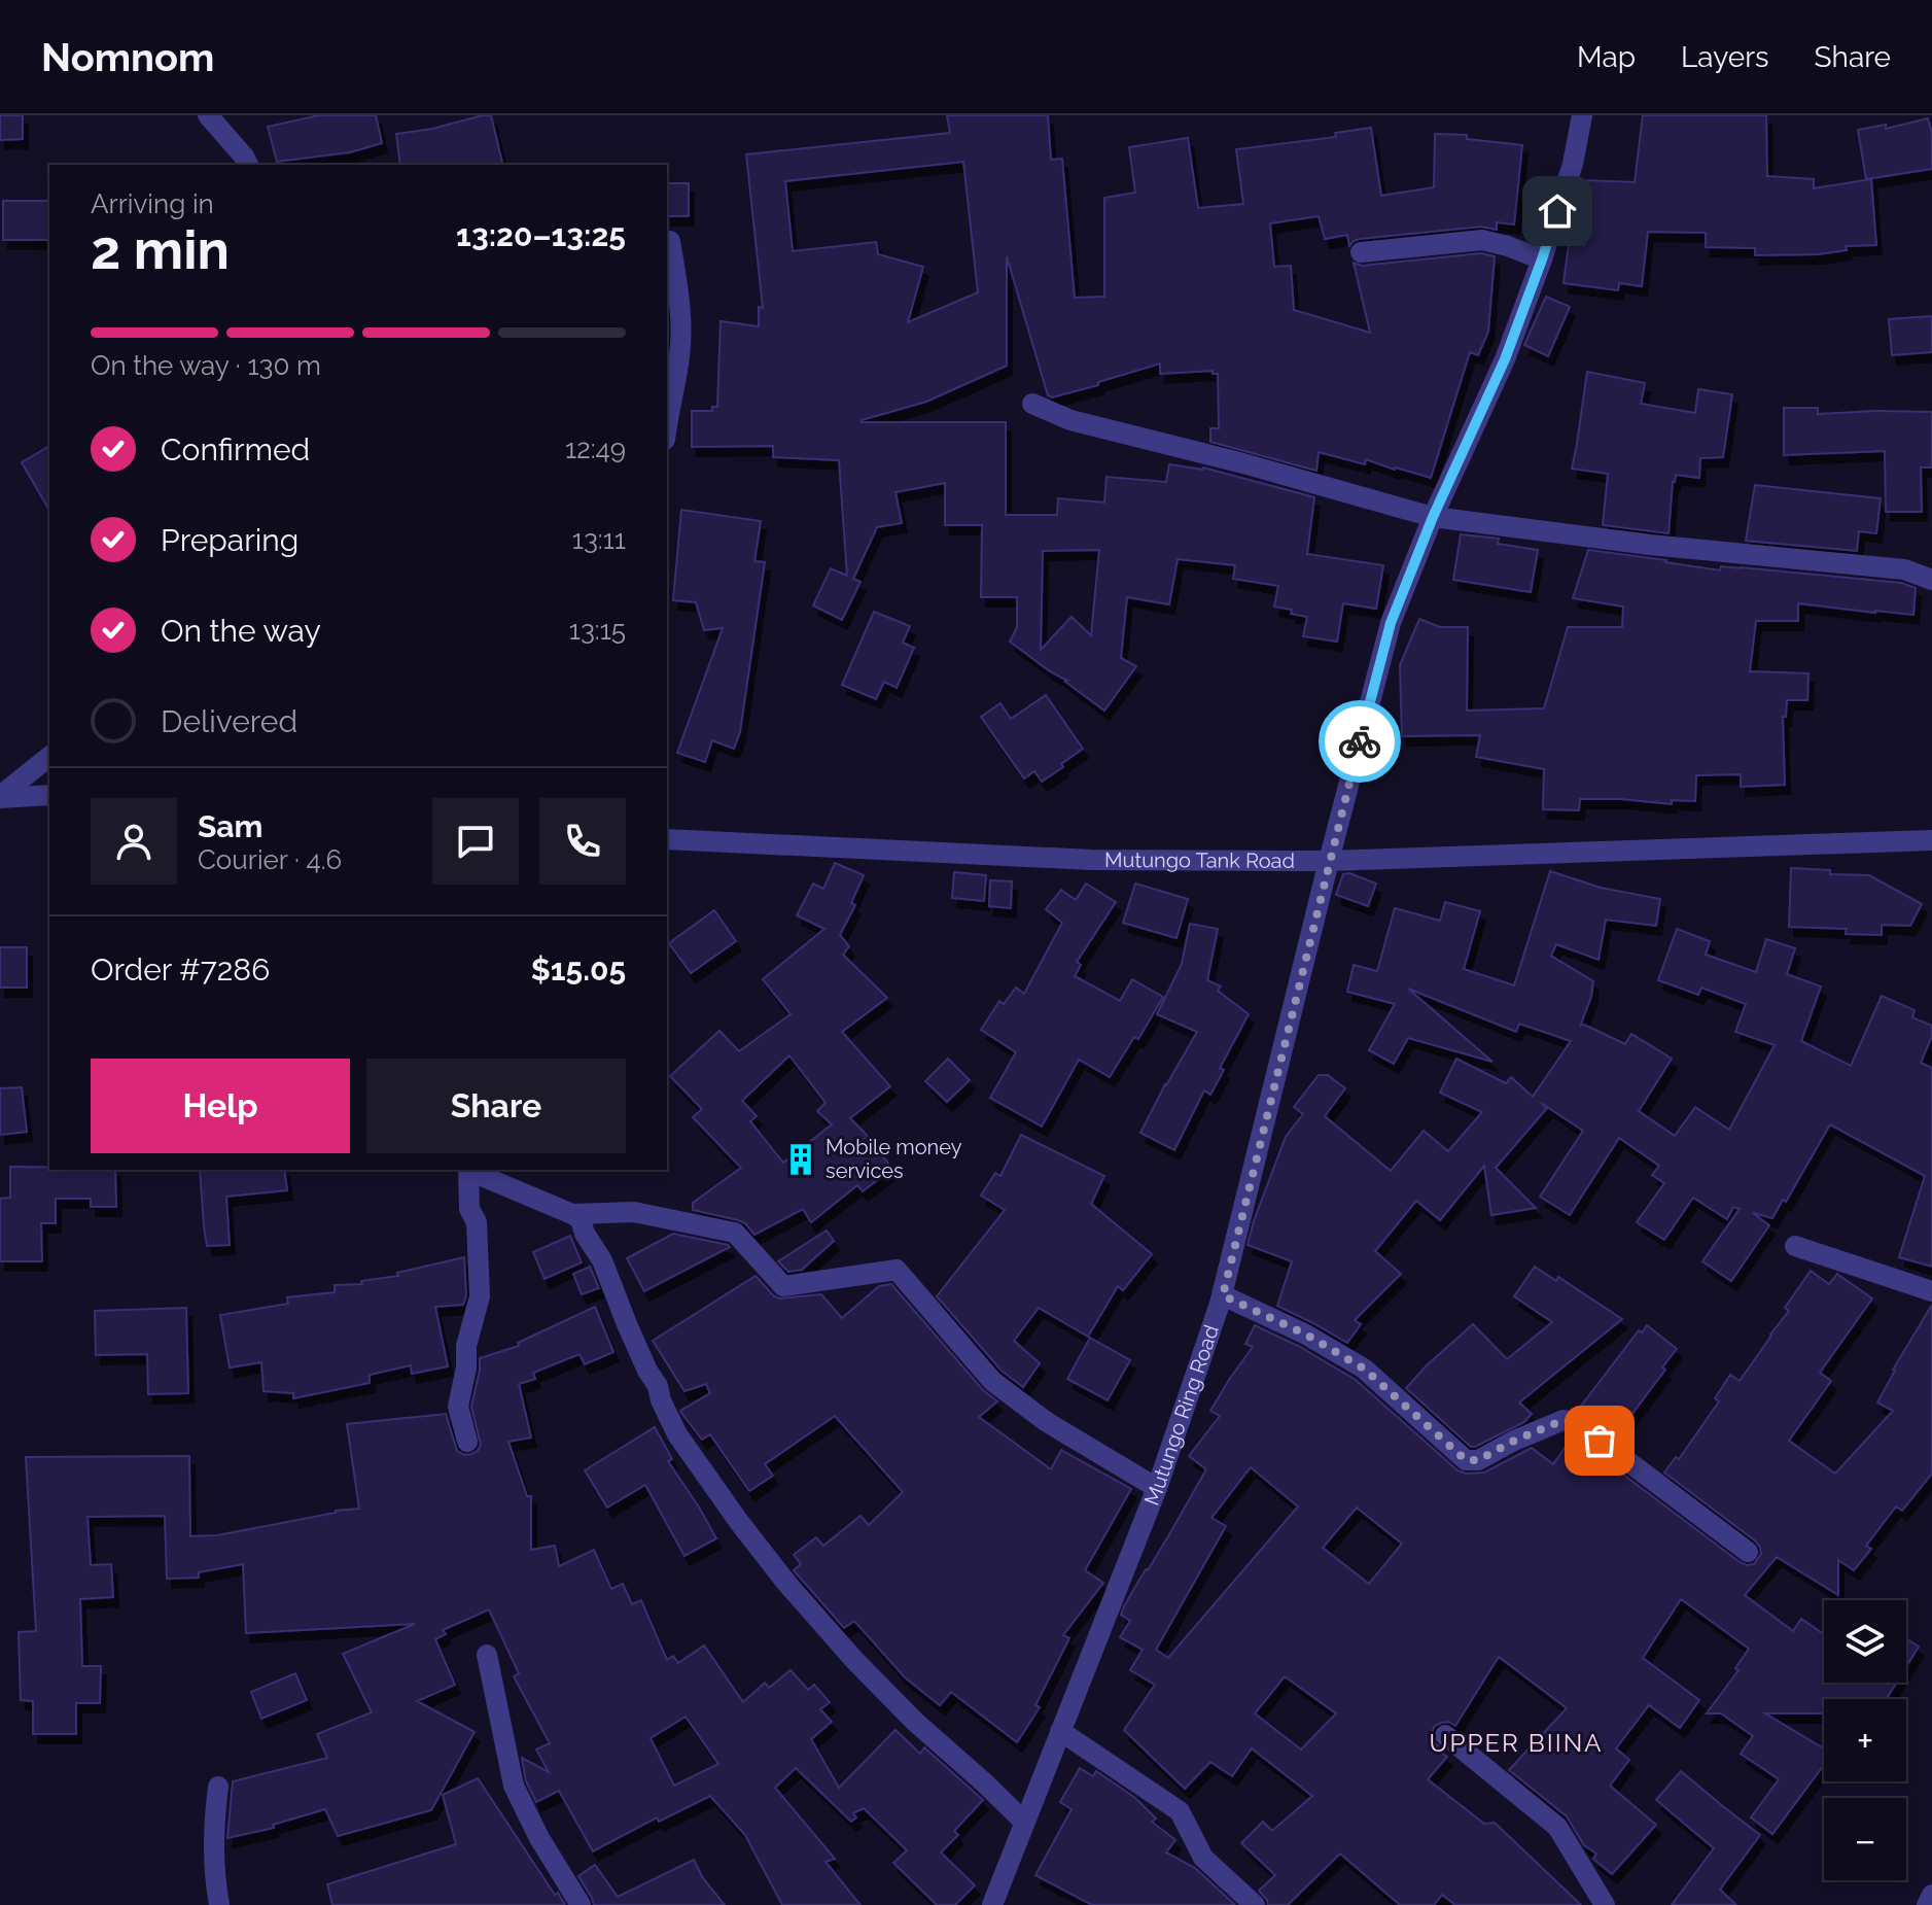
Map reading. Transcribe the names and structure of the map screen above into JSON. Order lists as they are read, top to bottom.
{
  "streets": {
    "street": ["Mutungo Tank Road", "Mutungo Ring Road"]
  },
  "crossings": [
    ["Mutungo Tank Road", "Mutungo Ring Road"]
  ],
  "districts": ["UPPER BIINA"],
  "places": {
    "building": ["Mobile money services"]
  },
  "page": {
    "header": "Nomnom",
    "nav": ["Map", "Layers", "Share"],
    "heading": ["2 min", "Arriving in", "13:20–13:25"],
    "panel": [
      "Sam",
      "Courier · 4.6",
      "Order #7286",
      "$15.05"
    ],
    "bar": "On the way · 130 m",
    "list": [
      ["Confirmed", "12:49"],
      ["Preparing", "13:11"],
      ["On the way", "13:15"],
      "Delivered"
    ],
    "buttons": ["Help", "Share"],
    "map_buttons": ["+", "−"]
  }
}
